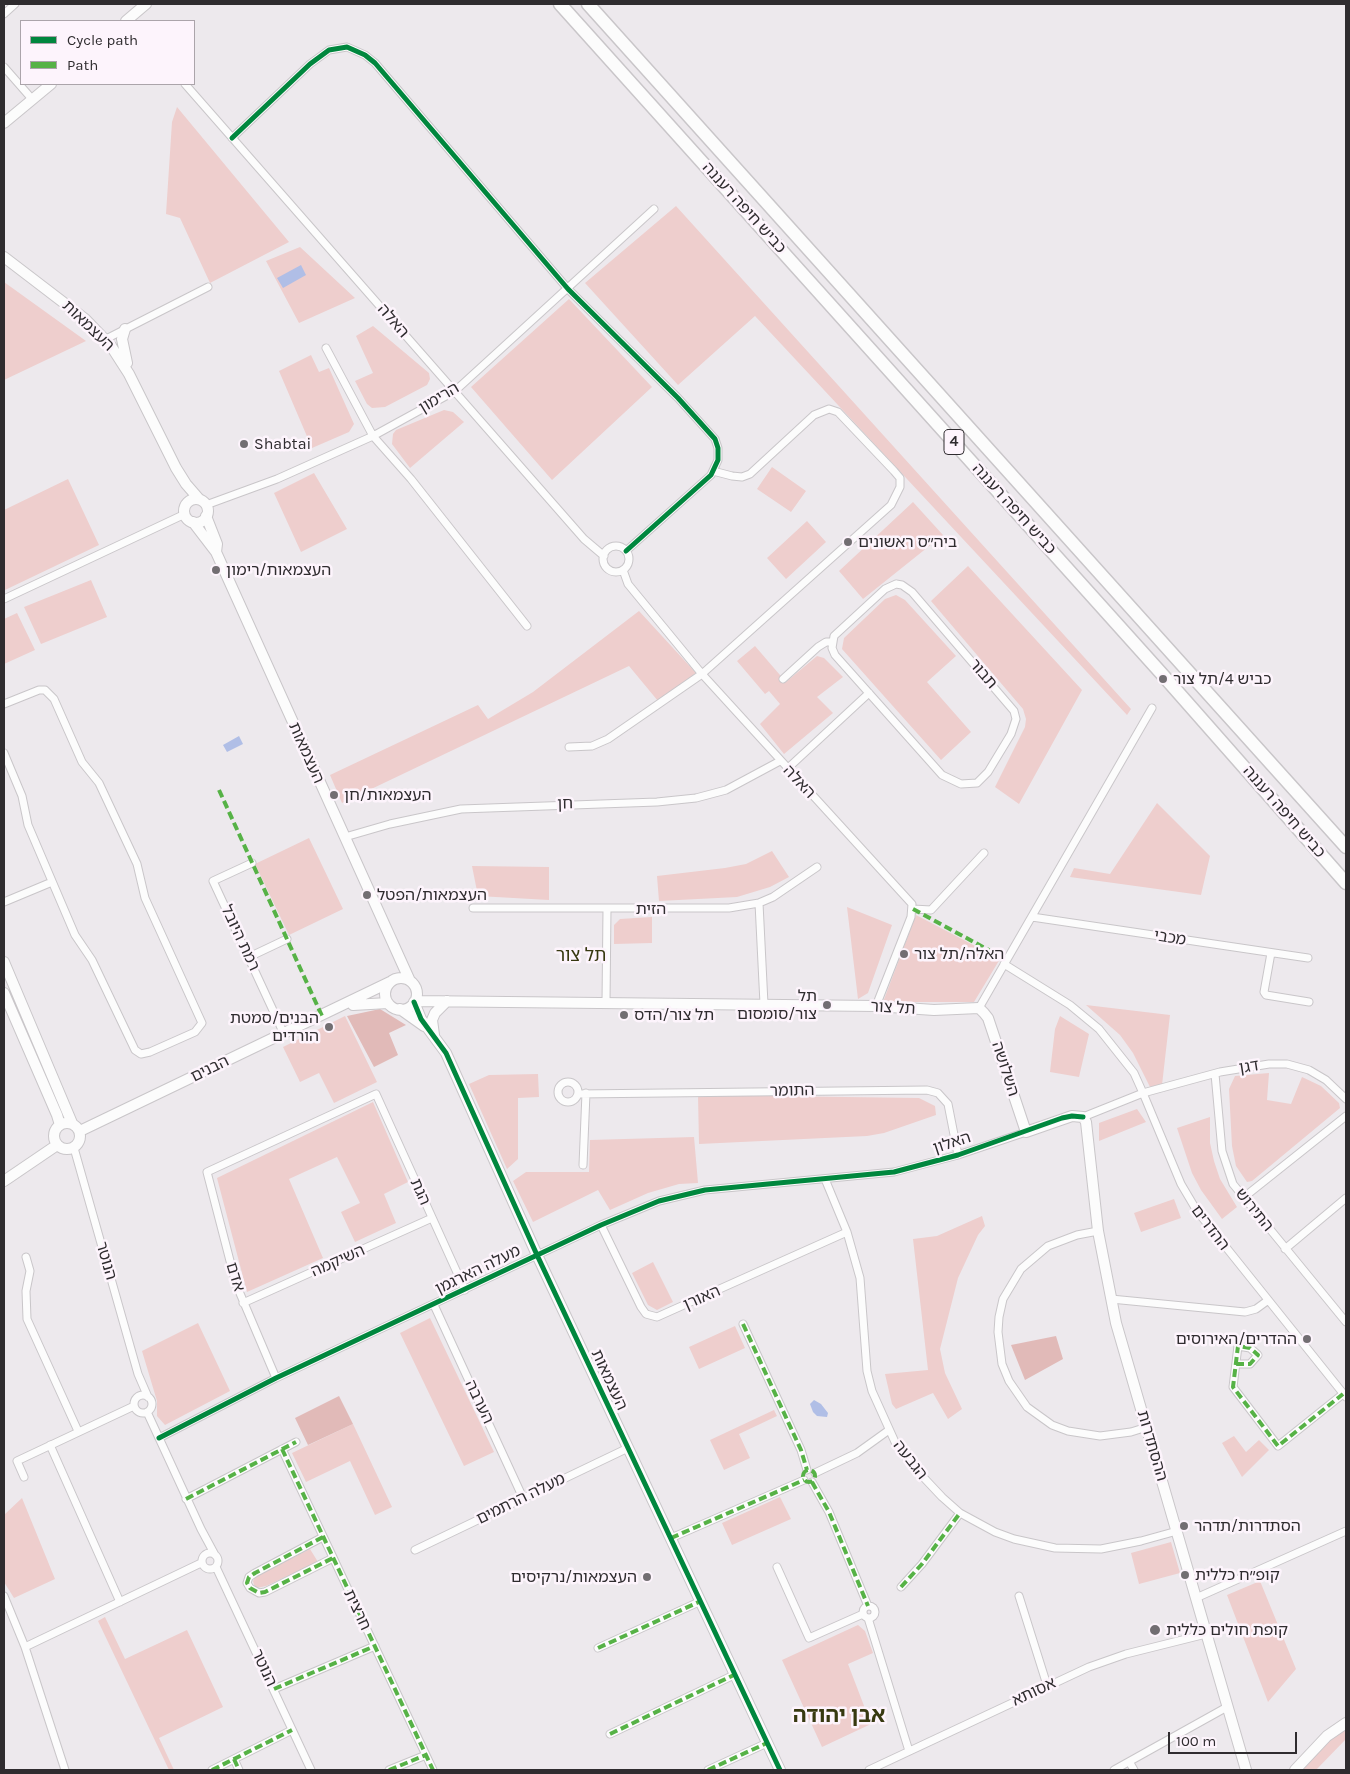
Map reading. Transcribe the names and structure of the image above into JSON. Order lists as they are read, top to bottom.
{
  "streets": {
    "highway": ["כביש חיפה רעננה", "4"],
    "street": [
      "האלה",
      "העצמאות",
      "הרימון",
      "תבור",
      "חן",
      "הזית",
      "רמת היובל",
      "מכבי",
      "תל צור",
      "דגן",
      "הבנים",
      "השלושה",
      "התומר",
      "האלון",
      "הגת",
      "התירוש",
      "ההדרים",
      "הנוטר",
      "השיקמה",
      "מעלה הארגמן",
      "אדם",
      "האורן",
      "הערבה",
      "ההסתדרות",
      "הגבעה",
      "מעלה הרתמים",
      "חרצית",
      "אסותא"
    ]
  },
  "crossings": [
    ["האלה", "הרימון"],
    ["האלה", "חן"],
    ["העצמאות", "הרימון"],
    ["העצמאות", "חן"],
    ["העצמאות", "תל צור"],
    ["העצמאות", "הבנים"],
    ["העצמאות", "מעלה הארגמן"],
    ["העצמאות", "מעלה הרתמים"],
    ["רמת היובל", "הבנים"],
    ["תל צור", "הבנים"],
    ["תל צור", "השלושה"],
    ["דגן", "התירוש"],
    ["דגן", "ההדרים"],
    ["הבנים", "הנוטר"],
    ["השלושה", "האלון"],
    ["התומר", "האלון"],
    ["האלון", "מעלה הארגמן"],
    ["האלון", "ההסתדרות"],
    ["האלון", "הגבעה"],
    ["הגת", "השיקמה"],
    ["הגת", "מעלה הארגמן"],
    ["הגת", "אדם"],
    ["השיקמה", "אדם"],
    ["מעלה הארגמן", "אדם"],
    ["מעלה הארגמן", "האורן"],
    ["מעלה הארגמן", "הערבה"],
    ["מעלה הארגמן", "הגבעה"],
    ["האורן", "הגבעה"],
    ["הערבה", "מעלה הרתמים"],
    ["ההסתדרות", "הגבעה"],
    ["ההסתדרות", "אסותא"]
  ],
  "districts": ["תל צור", "אבן יהודה"],
  "places": [
    "Shabtai",
    "ביה״ס ראשונים",
    "העצמאות/רימון",
    "כביש 4/תל צור",
    "העצמאות/חן",
    "העצמאות/הפטל",
    "האלה/תל צור",
    "תל צור/סומסום",
    "תל צור/הדס",
    "הבנים/סמטת הורדים",
    "ההדרים/האירוסים",
    "הסתדרות/תדהר",
    "קופ״ח כללית",
    "העצמאות/נרקיסים",
    "קופת חולים כללית"
  ],
  "legend": ["Cycle path", "Path"],
  "scale_bar": "100 m"
}
